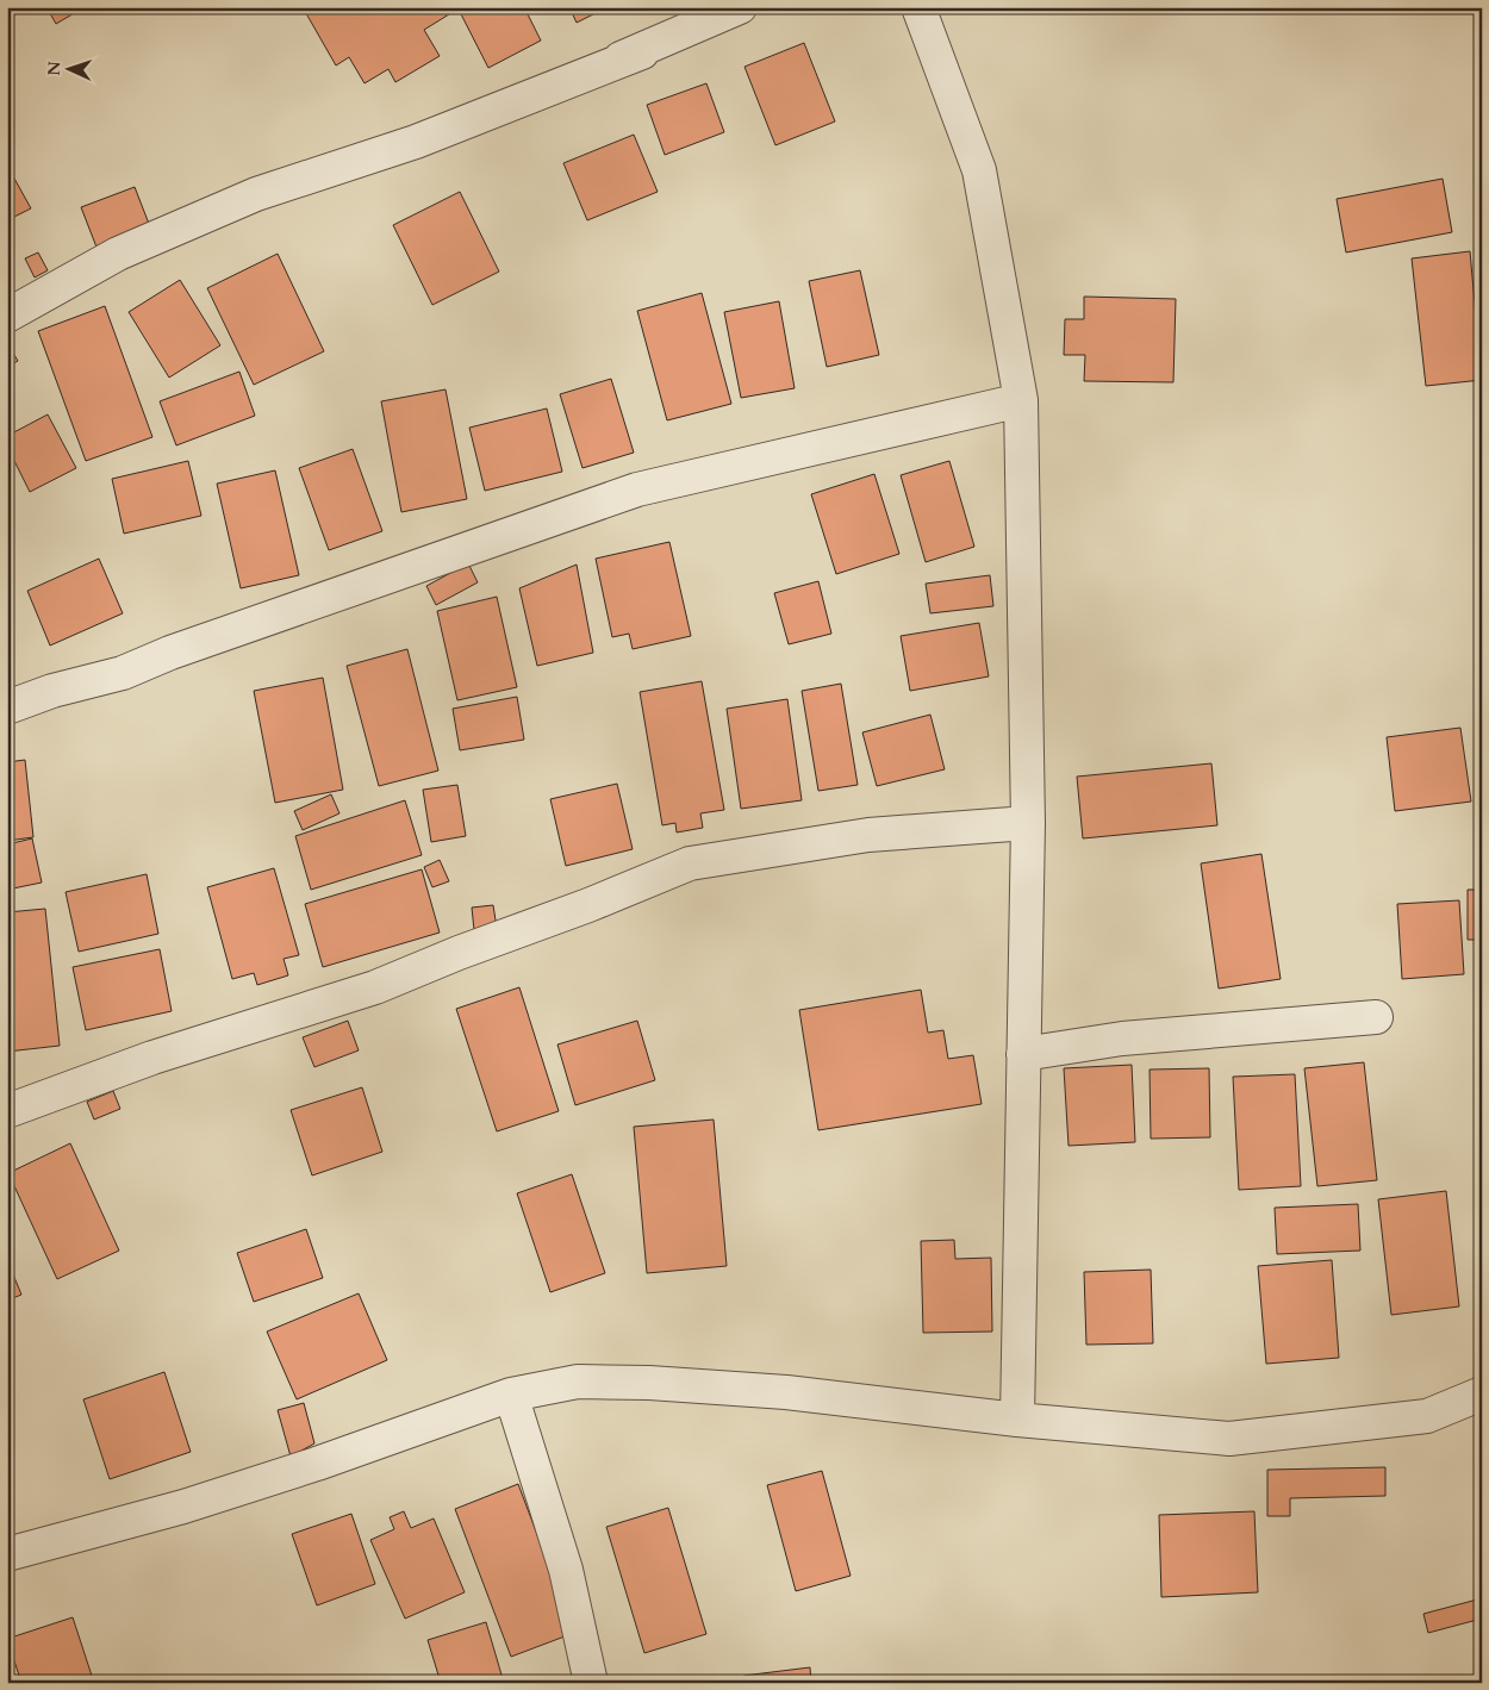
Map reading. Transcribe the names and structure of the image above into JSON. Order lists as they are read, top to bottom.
{
  "north": "left"
}
